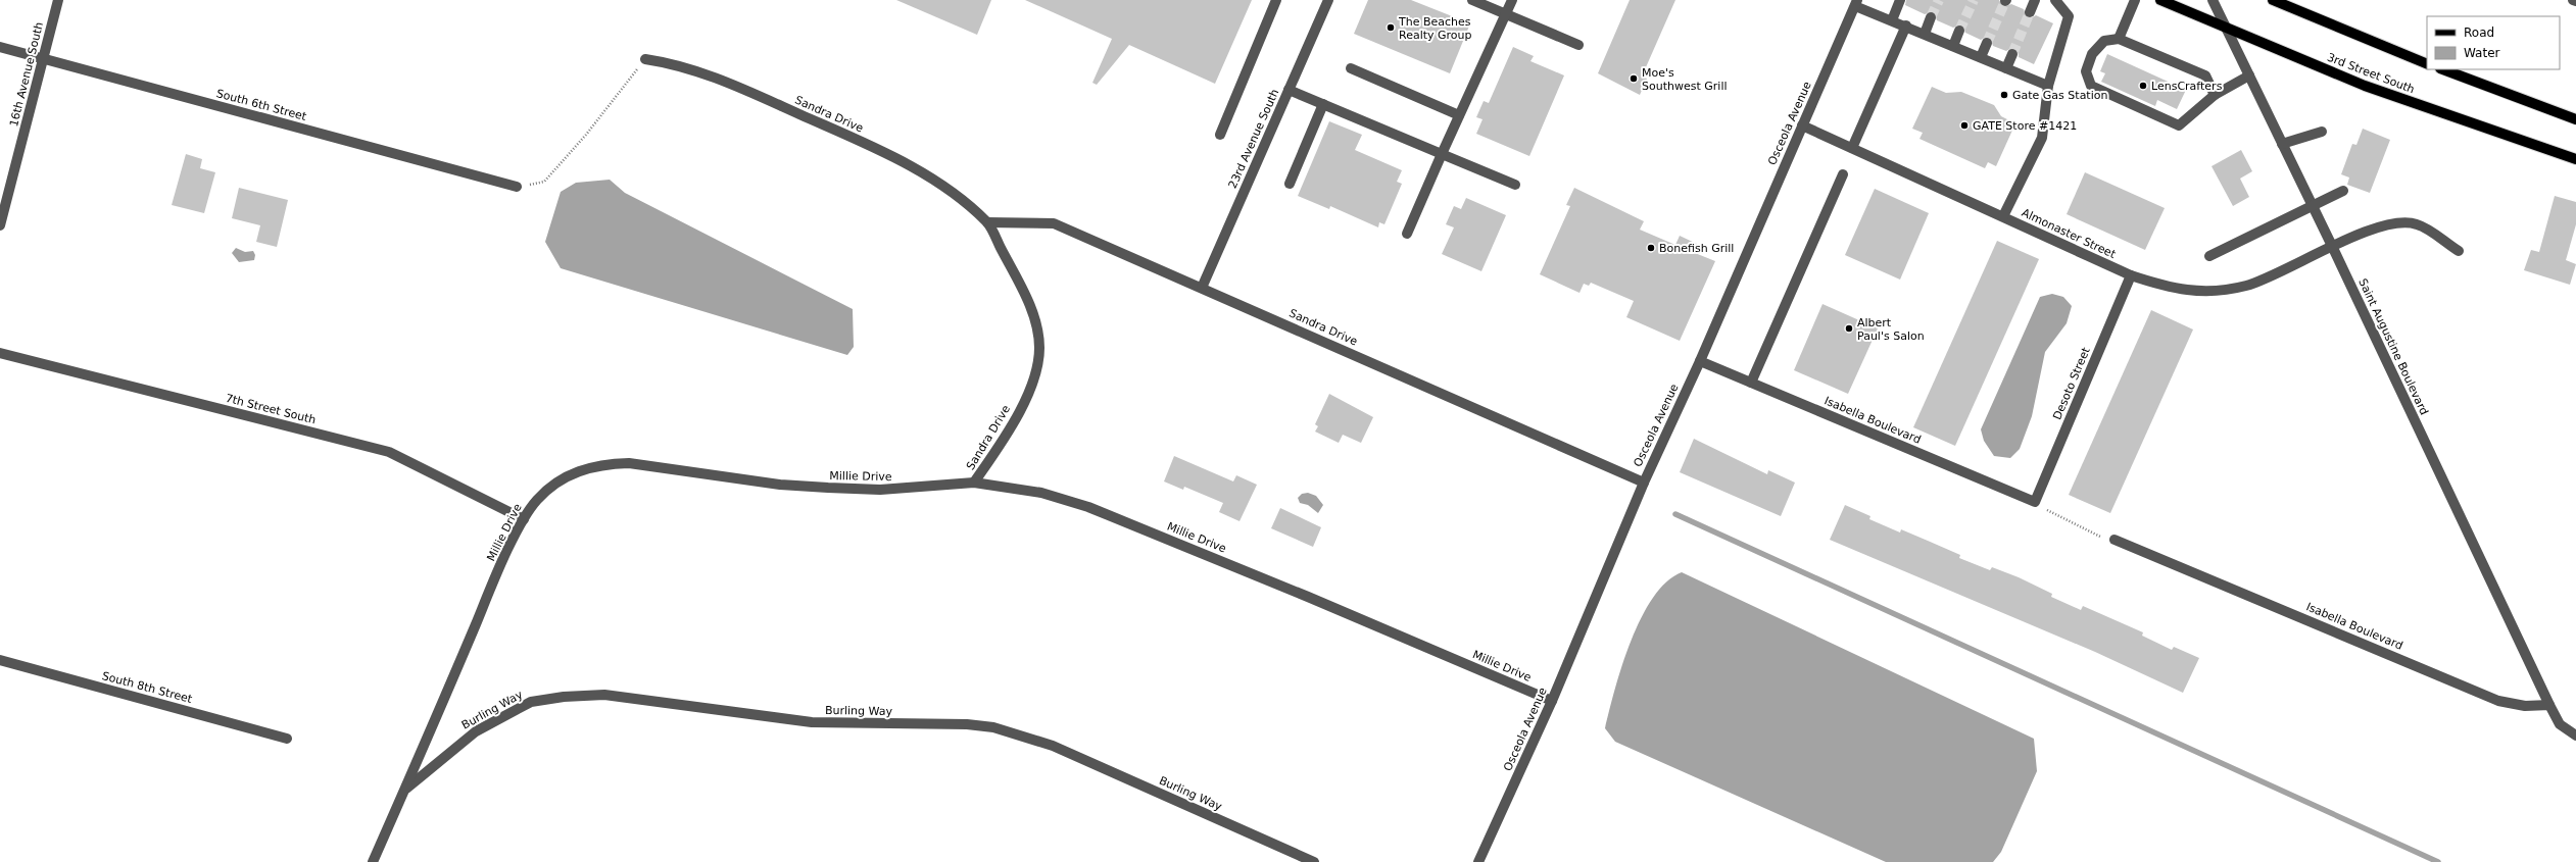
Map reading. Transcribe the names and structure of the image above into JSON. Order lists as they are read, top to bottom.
{
  "streets": {
    "main road": ["3rd Street South"],
    "street": [
      "16th Avenue South",
      "South 6th Street",
      "Sandra Drive",
      "Osceola Avenue",
      "23rd Avenue South",
      "Almonaster Street",
      "Saint Augustine Boulevard",
      "Desoto Street",
      "7th Street South",
      "Isabella Boulevard",
      "Millie Drive",
      "South 8th Street",
      "Burling Way"
    ]
  },
  "crossings": [
    ["3rd Street South", "Saint Augustine Boulevard"],
    ["16th Avenue South", "South 6th Street"],
    ["Sandra Drive", "Osceola Avenue"],
    ["Sandra Drive", "23rd Avenue South"],
    ["Sandra Drive", "Millie Drive"],
    ["Osceola Avenue", "Almonaster Street"],
    ["Osceola Avenue", "Isabella Boulevard"],
    ["Osceola Avenue", "Millie Drive"],
    ["Almonaster Street", "Saint Augustine Boulevard"],
    ["Almonaster Street", "Desoto Street"],
    ["Saint Augustine Boulevard", "Isabella Boulevard"],
    ["Desoto Street", "Isabella Boulevard"],
    ["7th Street South", "Millie Drive"],
    ["Millie Drive", "Burling Way"]
  ],
  "places": [
    "The Beaches Realty Group",
    "Moe's Southwest Grill",
    "LensCrafters",
    "Gate Gas Station",
    "GATE Store #1421",
    "Bonefish Grill",
    "Albert Paul's Salon"
  ],
  "legend": ["Road", "Water"]
}
